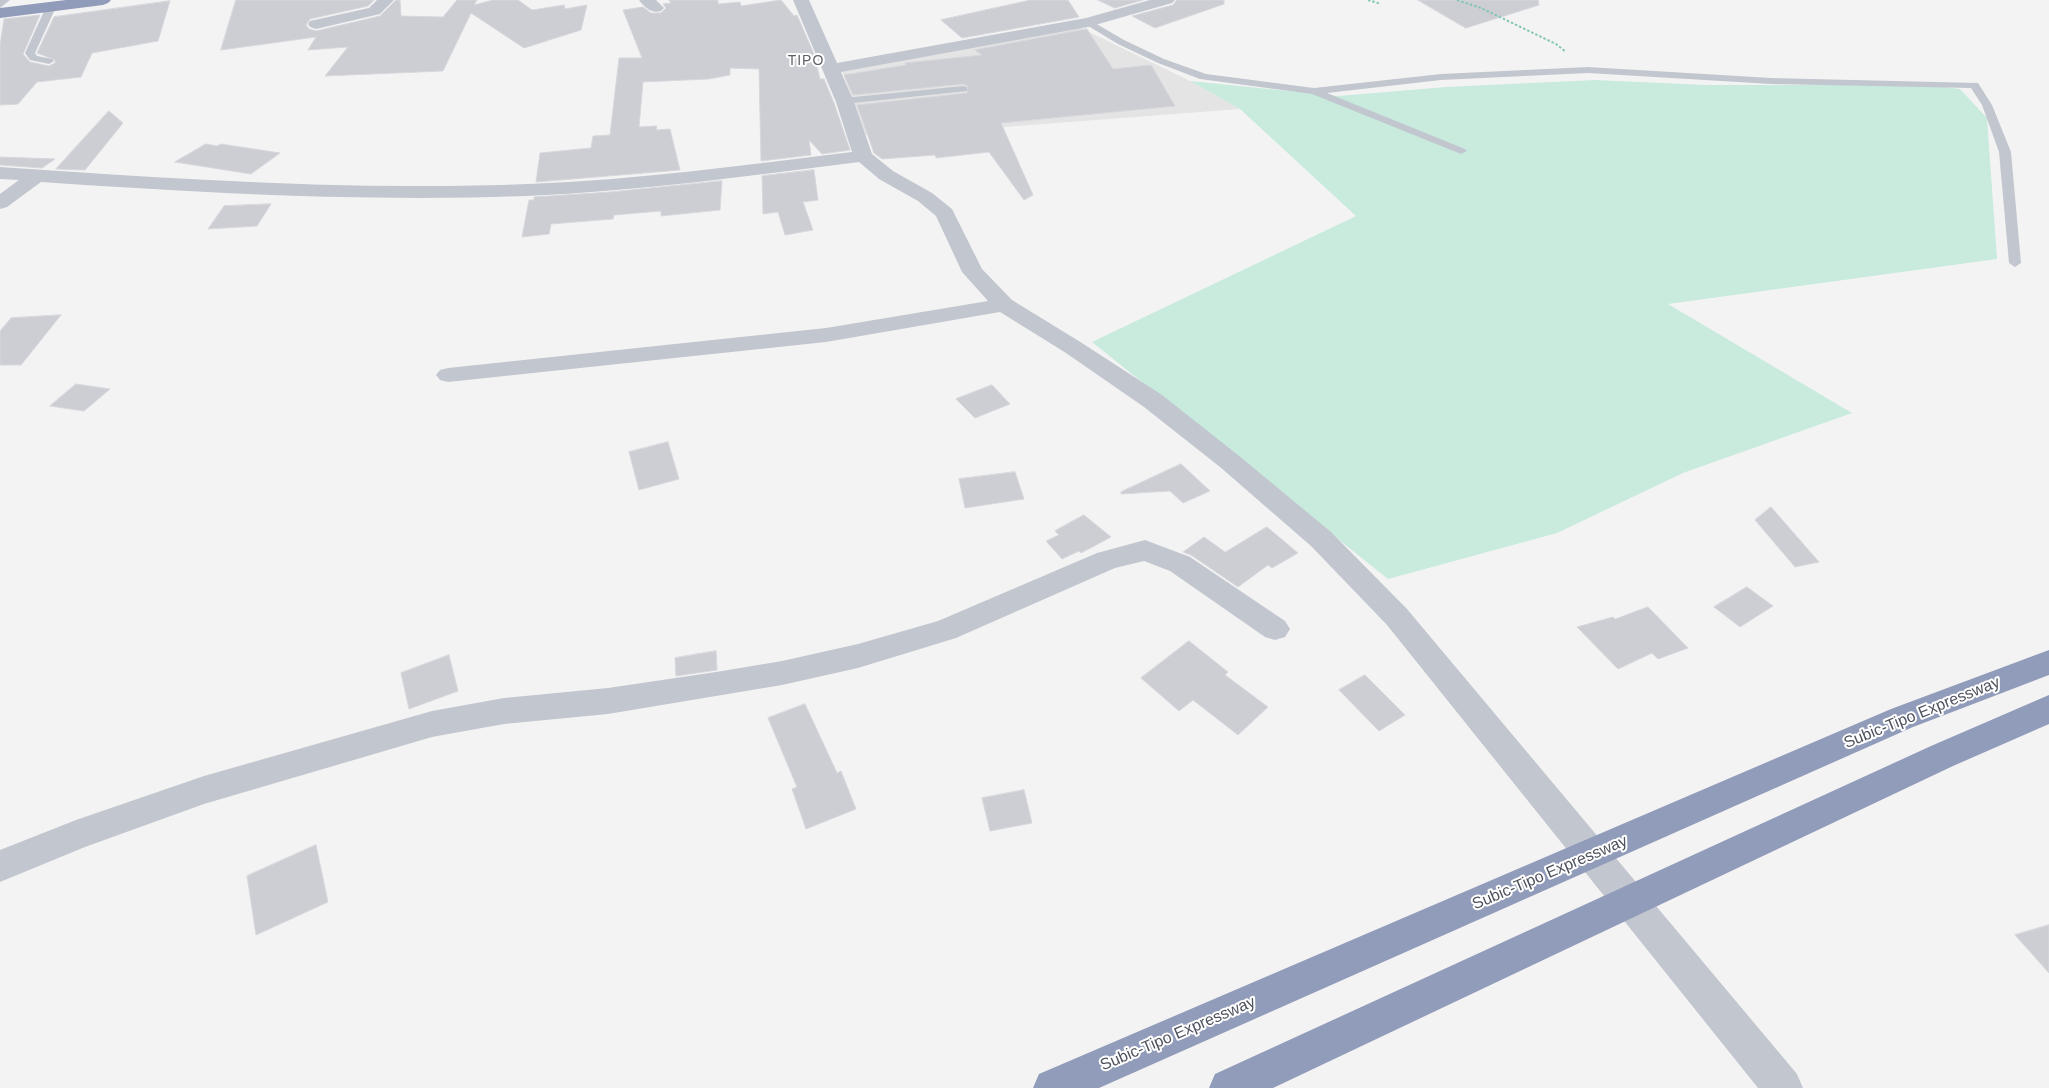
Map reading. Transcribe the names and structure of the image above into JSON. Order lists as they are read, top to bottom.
{
  "streets": {
    "highway": ["Subic-Tipo Expressway"]
  },
  "districts": ["TIPO"]
}
